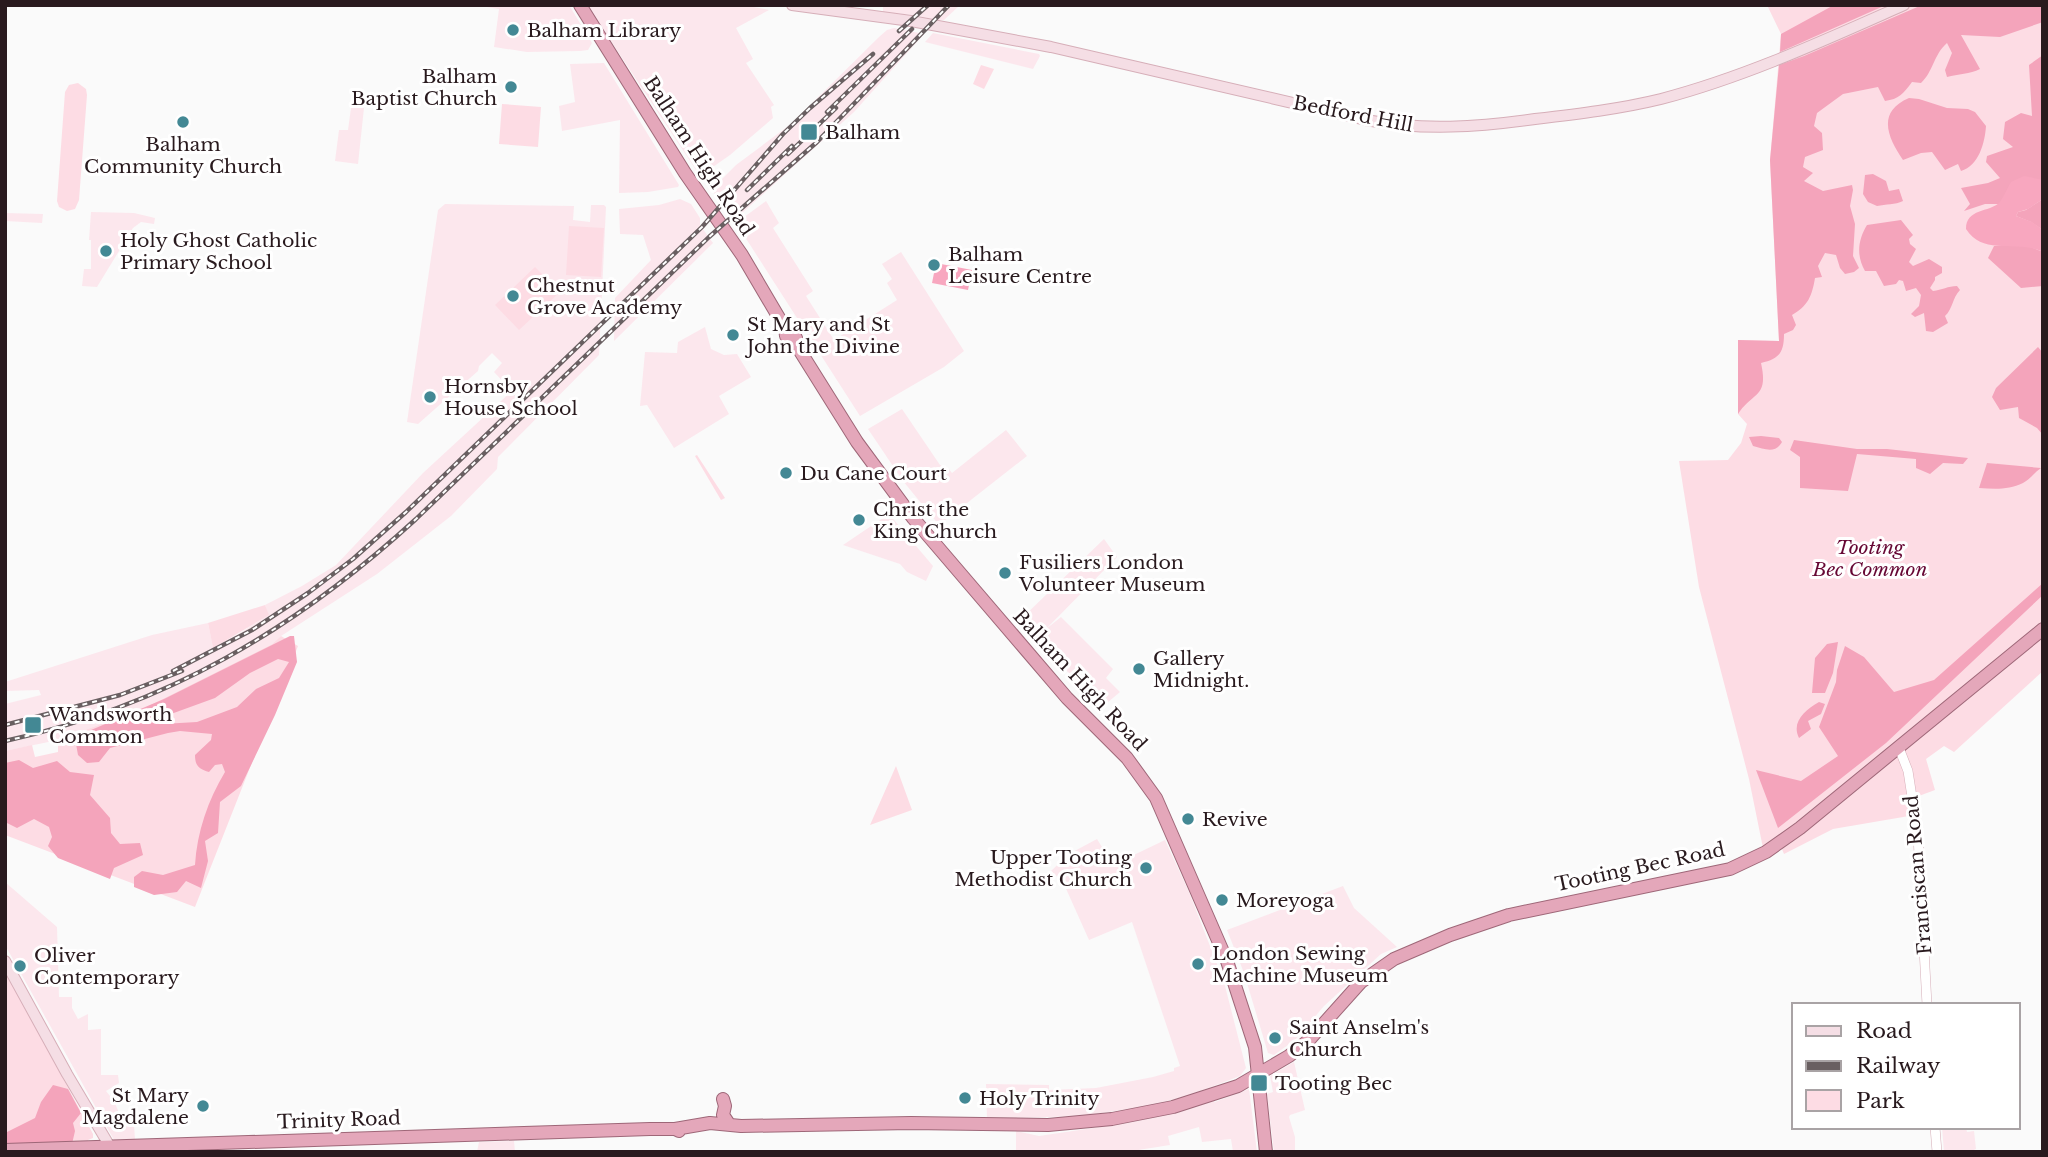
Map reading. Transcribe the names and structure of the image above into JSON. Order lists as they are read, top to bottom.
{
  "streets": {
    "highway": ["Balham High Road", "Tooting Bec Road", "Trinity Road"],
    "main road": ["Bedford Hill"],
    "street": ["Franciscan Road"]
  },
  "crossings": [
    ["Balham High Road", "Tooting Bec Road"],
    ["Balham High Road", "Trinity Road"],
    ["Tooting Bec Road", "Franciscan Road"],
    ["Tooting Bec Road", "Trinity Road"]
  ],
  "parks": ["Tooting Bec Common"],
  "places": {
    "other": [
      "Balham Library",
      "Balham Baptist Church",
      "Balham Community Church",
      "Holy Ghost Catholic Primary School",
      "Balham Leisure Centre",
      "Chestnut Grove Academy",
      "St Mary and St John the Divine",
      "Hornsby House School",
      "Du Cane Court",
      "Christ the King Church",
      "Fusiliers London Volunteer Museum",
      "Gallery Midnight.",
      "Revive",
      "Upper Tooting Methodist Church",
      "Moreyoga",
      "London Sewing Machine Museum",
      "Oliver Contemporary",
      "Saint Anselm's Church",
      "Holy Trinity",
      "St Mary Magdalene"
    ],
    "transit": ["Balham", "Wandsworth Common", "Tooting Bec"]
  },
  "legend": ["Road", "Railway", "Park"]
}
